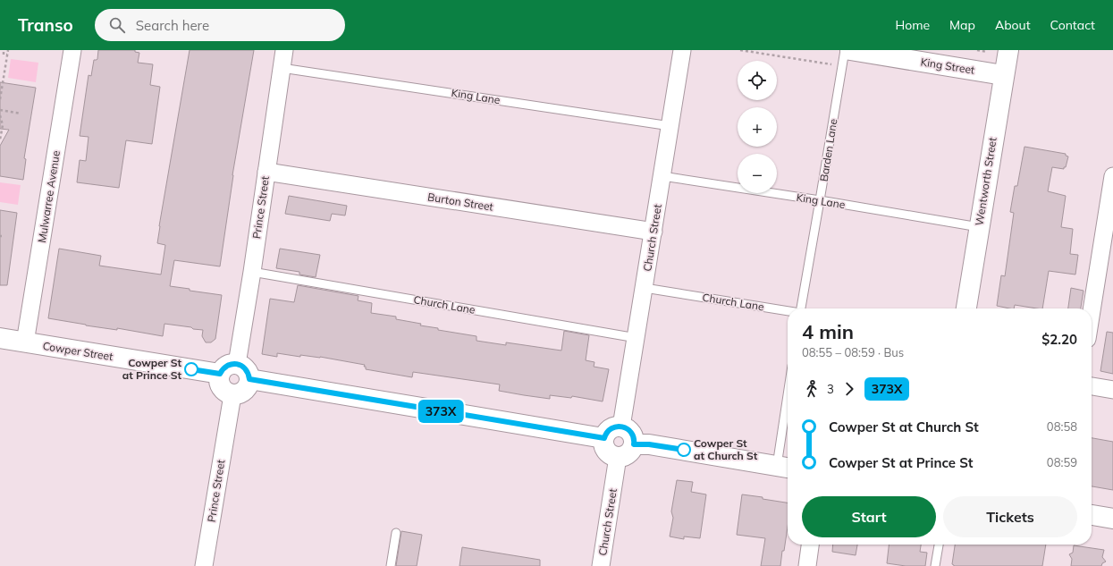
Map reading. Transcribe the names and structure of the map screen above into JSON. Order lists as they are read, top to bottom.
{
  "streets": {
    "main road": ["King Street", "Wentworth Street", "Cowper Street"],
    "street": [
      "Mulwarree Avenue",
      "Burton Street",
      "Prince Street",
      "Church Street"
    ],
    "lane": ["King Lane", "Barden Lane", "Church Lane"]
  },
  "crossings": [
    ["King Street", "Wentworth Street"],
    ["King Lane", "Barden Lane"],
    ["King Lane", "Wentworth Street"],
    ["King Lane", "Prince Street"],
    ["King Lane", "Church Street"],
    ["Mulwarree Avenue", "Cowper Street"],
    ["Burton Street", "Prince Street"],
    ["Burton Street", "Church Street"],
    ["Prince Street", "Church Lane"],
    ["Prince Street", "Cowper Street"],
    ["Church Street", "Church Lane"]
  ],
  "places": ["Cowper St at Prince St", "Cowper St at Church St"],
  "lines": ["bus line 373X"],
  "page": {
    "header": "Transo",
    "search": "Search here",
    "nav": [
      "Home",
      "Map",
      "About",
      "Contact"
    ],
    "on_map": "373X",
    "map_buttons": ["+", "−"],
    "heading": ["4 min", "08:55 – 08:59 · Bus", "$2.20"],
    "legs": ["3", "373X"],
    "list": [
      {
        "name": "Cowper St at Church St",
        "value": "08:58"
      },
      {
        "name": "Cowper St at Prince St",
        "value": "08:59"
      }
    ],
    "buttons": ["Start", "Tickets"]
  }
}
